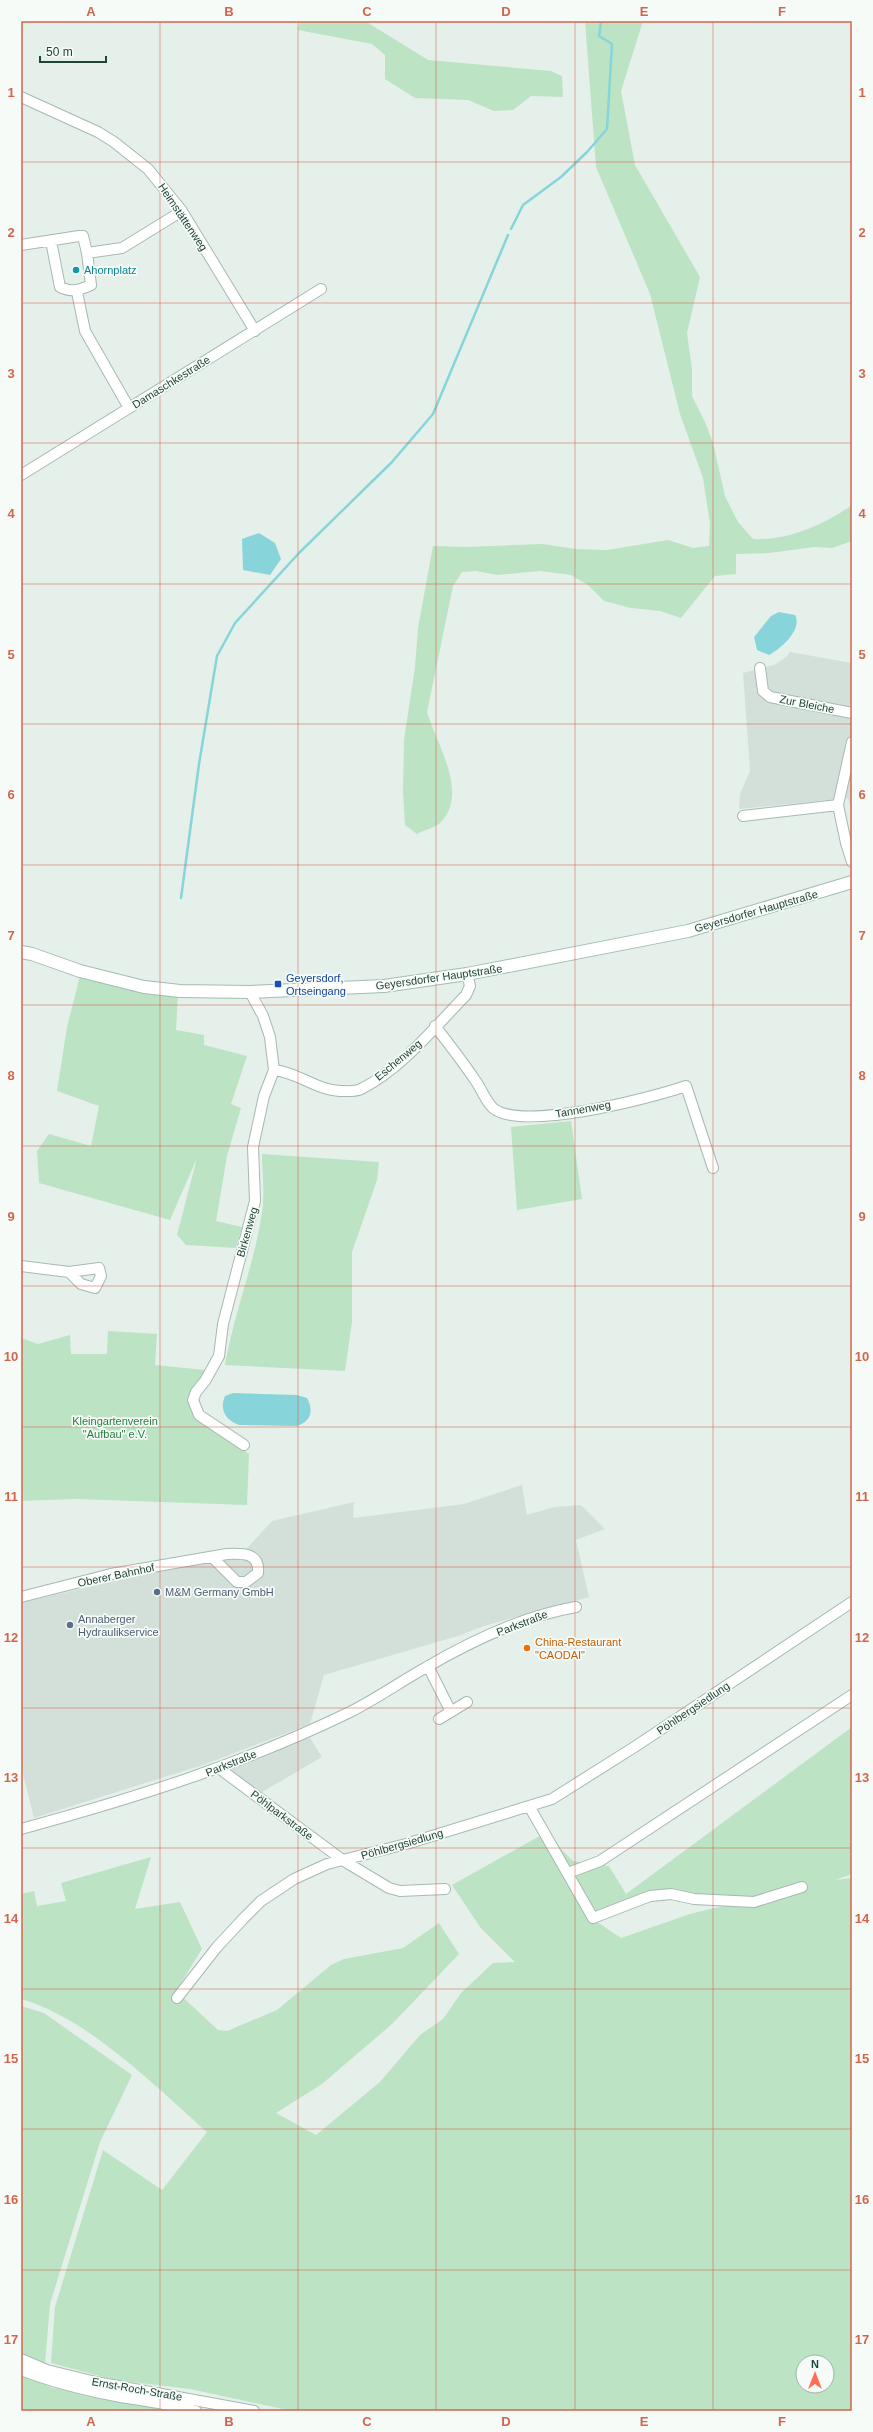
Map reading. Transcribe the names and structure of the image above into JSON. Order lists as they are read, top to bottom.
{
  "streets": {
    "main road": ["Geyersdorfer Hauptstraße"],
    "street": [
      "Heimstättenweg",
      "Damaschkestraße",
      "Zur Bleiche",
      "Eschenweg",
      "Tannenweg",
      "Birkenweg",
      "Oberer Bahnhof",
      "Parkstraße",
      "Pöhlbergsiedlung",
      "Pöhlparkstraße",
      "Ernst-Roch-Straße"
    ]
  },
  "crossings": [
    ["Heimstättenweg", "Damaschkestraße"],
    ["Geyersdorfer Hauptstraße", "Eschenweg"],
    ["Geyersdorfer Hauptstraße", "Birkenweg"],
    ["Eschenweg", "Tannenweg"],
    ["Eschenweg", "Birkenweg"],
    ["Parkstraße", "Pöhlparkstraße"],
    ["Pöhlbergsiedlung", "Pöhlparkstraße"]
  ],
  "parks": ["Kleingartenverein \"Aufbau\" e.V."],
  "places": {
    "other": [
      "Ahornplatz",
      "M&M Germany GmbH",
      "Annaberger Hydraulikservice",
      "China-Restaurant \"CAODAI\""
    ],
    "transit": ["Geyersdorf, Ortseingang"]
  },
  "scale_bar": "50 m",
  "north": "top",
  "grid": {
    "columns": [
      "A",
      "B",
      "C",
      "D",
      "E",
      "F"
    ],
    "rows": [
      "1",
      "2",
      "3",
      "4",
      "5",
      "6",
      "7",
      "8",
      "9",
      "10",
      "11",
      "12",
      "13",
      "14",
      "15",
      "16",
      "17"
    ]
  }
}
